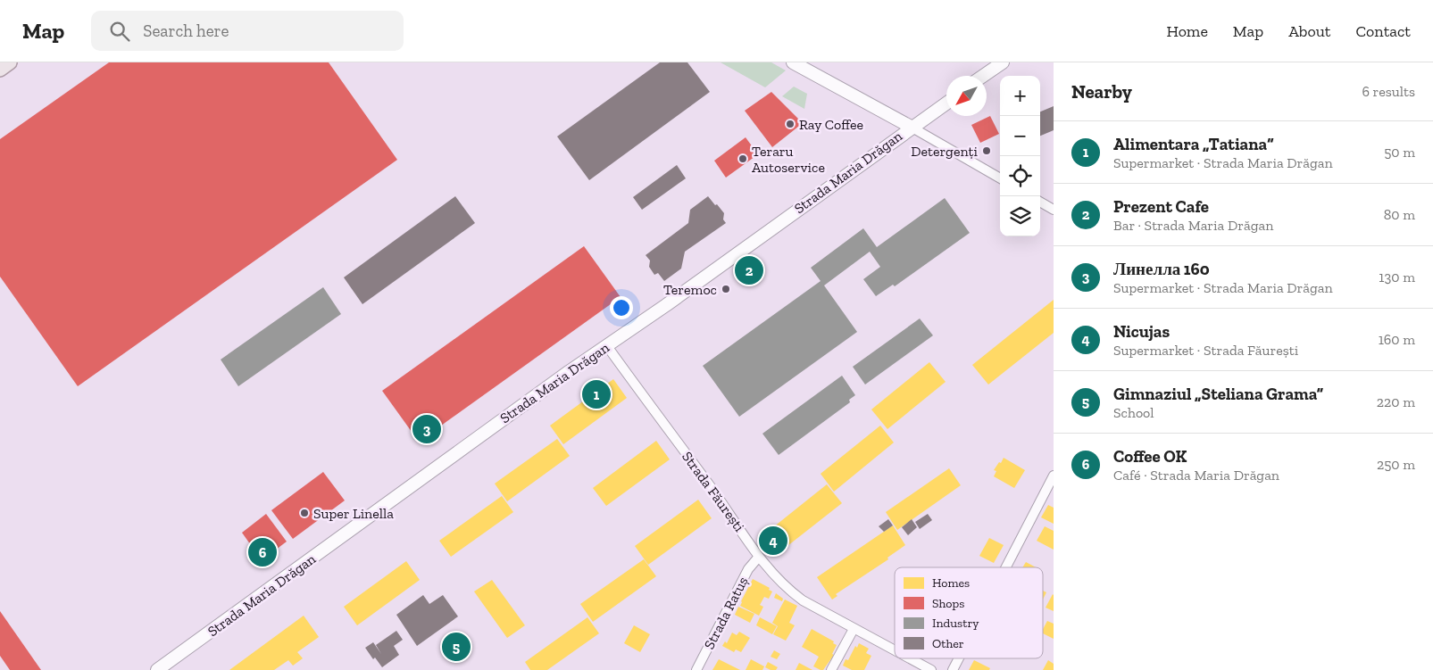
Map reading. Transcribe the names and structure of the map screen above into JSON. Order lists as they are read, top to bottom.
{
  "streets": {
    "main road": ["Strada Maria Drăgan"],
    "street": ["Strada Făurești", "Strada Ratuș"]
  },
  "crossings": [
    ["Strada Maria Drăgan", "Strada Făurești"],
    ["Strada Făurești", "Strada Ratuș"]
  ],
  "places": [
    "Ray Coffee",
    "Detergenți",
    "Teraru Autoservice",
    "Teremoc",
    "Super Linella"
  ],
  "legend": [
    "Homes",
    "Shops",
    "Industry",
    "Other"
  ],
  "north": "bottom left",
  "page": {
    "header": "Map",
    "search": "Search here",
    "nav": [
      "Home",
      "Map",
      "About",
      "Contact"
    ],
    "heading": ["Nearby", "6 results"],
    "map_buttons": ["+", "−"],
    "list": [
      {
        "mark": "1",
        "name": "Alimentara „Tatiana“",
        "note": "Supermarket · Strada Maria Drăgan",
        "value": "50 m"
      },
      {
        "mark": "2",
        "name": "Prezent Cafe",
        "note": "Bar · Strada Maria Drăgan",
        "value": "80 m"
      },
      {
        "mark": "3",
        "name": "Линелла 160",
        "note": "Supermarket · Strada Maria Drăgan",
        "value": "130 m"
      },
      {
        "mark": "4",
        "name": "Nicujas",
        "note": "Supermarket · Strada Făurești",
        "value": "160 m"
      },
      {
        "mark": "5",
        "name": "Gimnaziul „Steliana Grama”",
        "note": "School",
        "value": "220 m"
      },
      {
        "mark": "6",
        "name": "Coffee OK",
        "note": "Café · Strada Maria Drăgan",
        "value": "250 m"
      }
    ],
    "pins": [
      "2",
      "1",
      "3",
      "4",
      "6",
      "5"
    ]
  }
}
